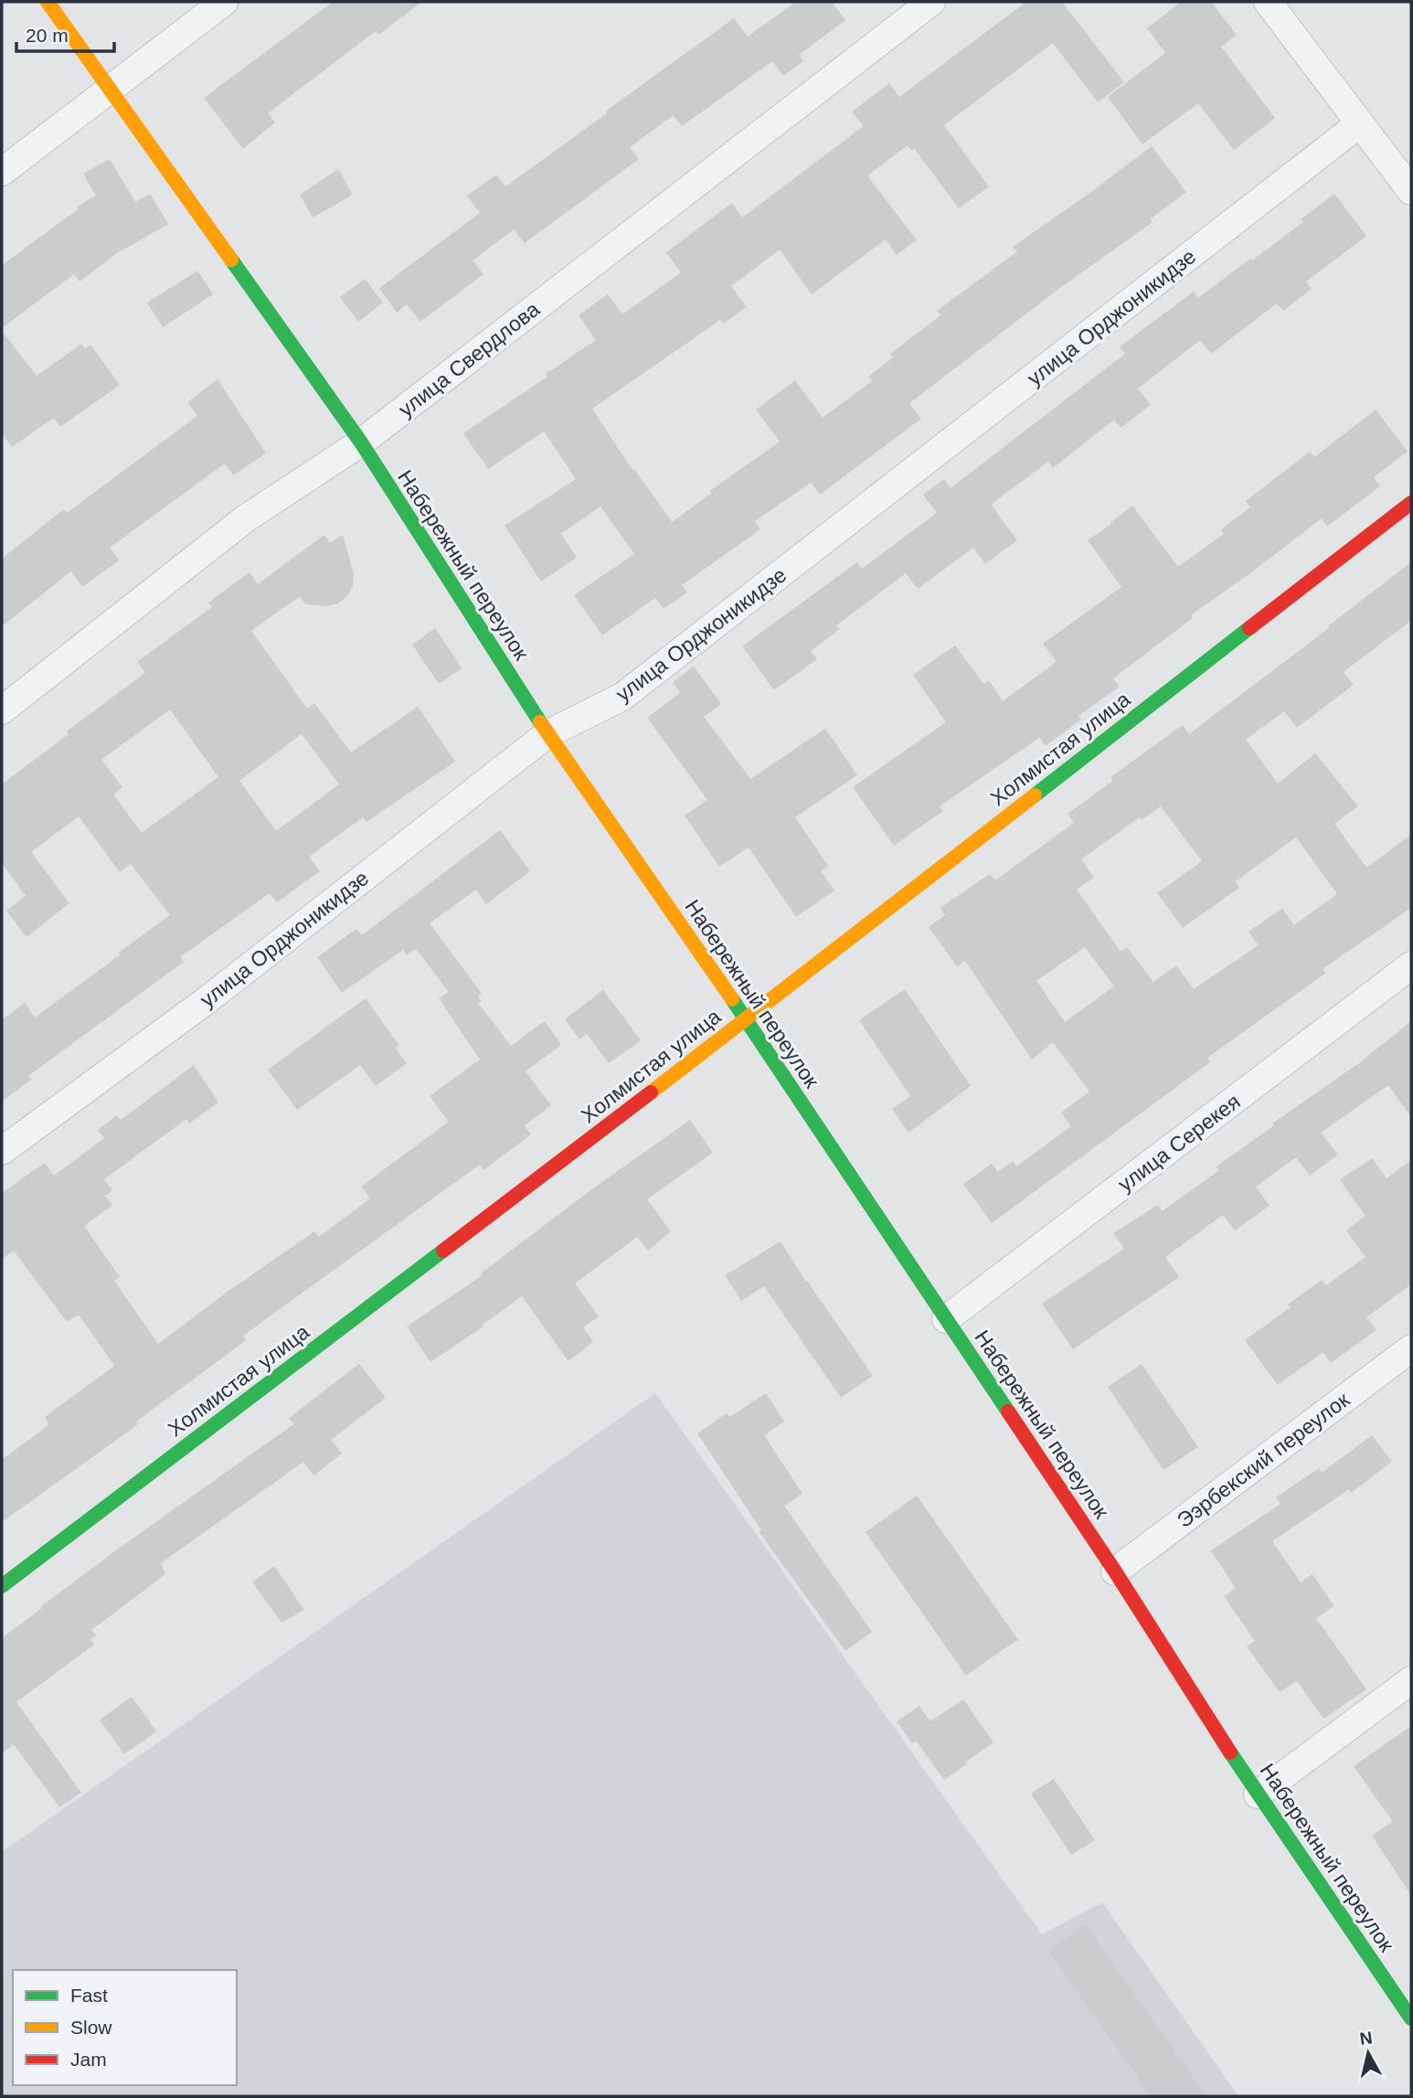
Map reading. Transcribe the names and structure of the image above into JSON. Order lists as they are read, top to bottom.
{
  "streets": {
    "street": [
      "улица Орджоникидзе",
      "улица Свердлова",
      "Набережный переулок",
      "Холмистая улица",
      "улица Серекея",
      "Ээрбекский переулок"
    ]
  },
  "crossings": [
    ["улица Орджоникидзе", "Набережный переулок"],
    ["улица Свердлова", "Набережный переулок"],
    ["Набережный переулок", "Холмистая улица"],
    ["Набережный переулок", "улица Серекея"],
    ["Набережный переулок", "Ээрбекский переулок"]
  ],
  "legend": ["Fast", "Slow", "Jam"],
  "scale_bar": "20 m",
  "north": "top"
}
